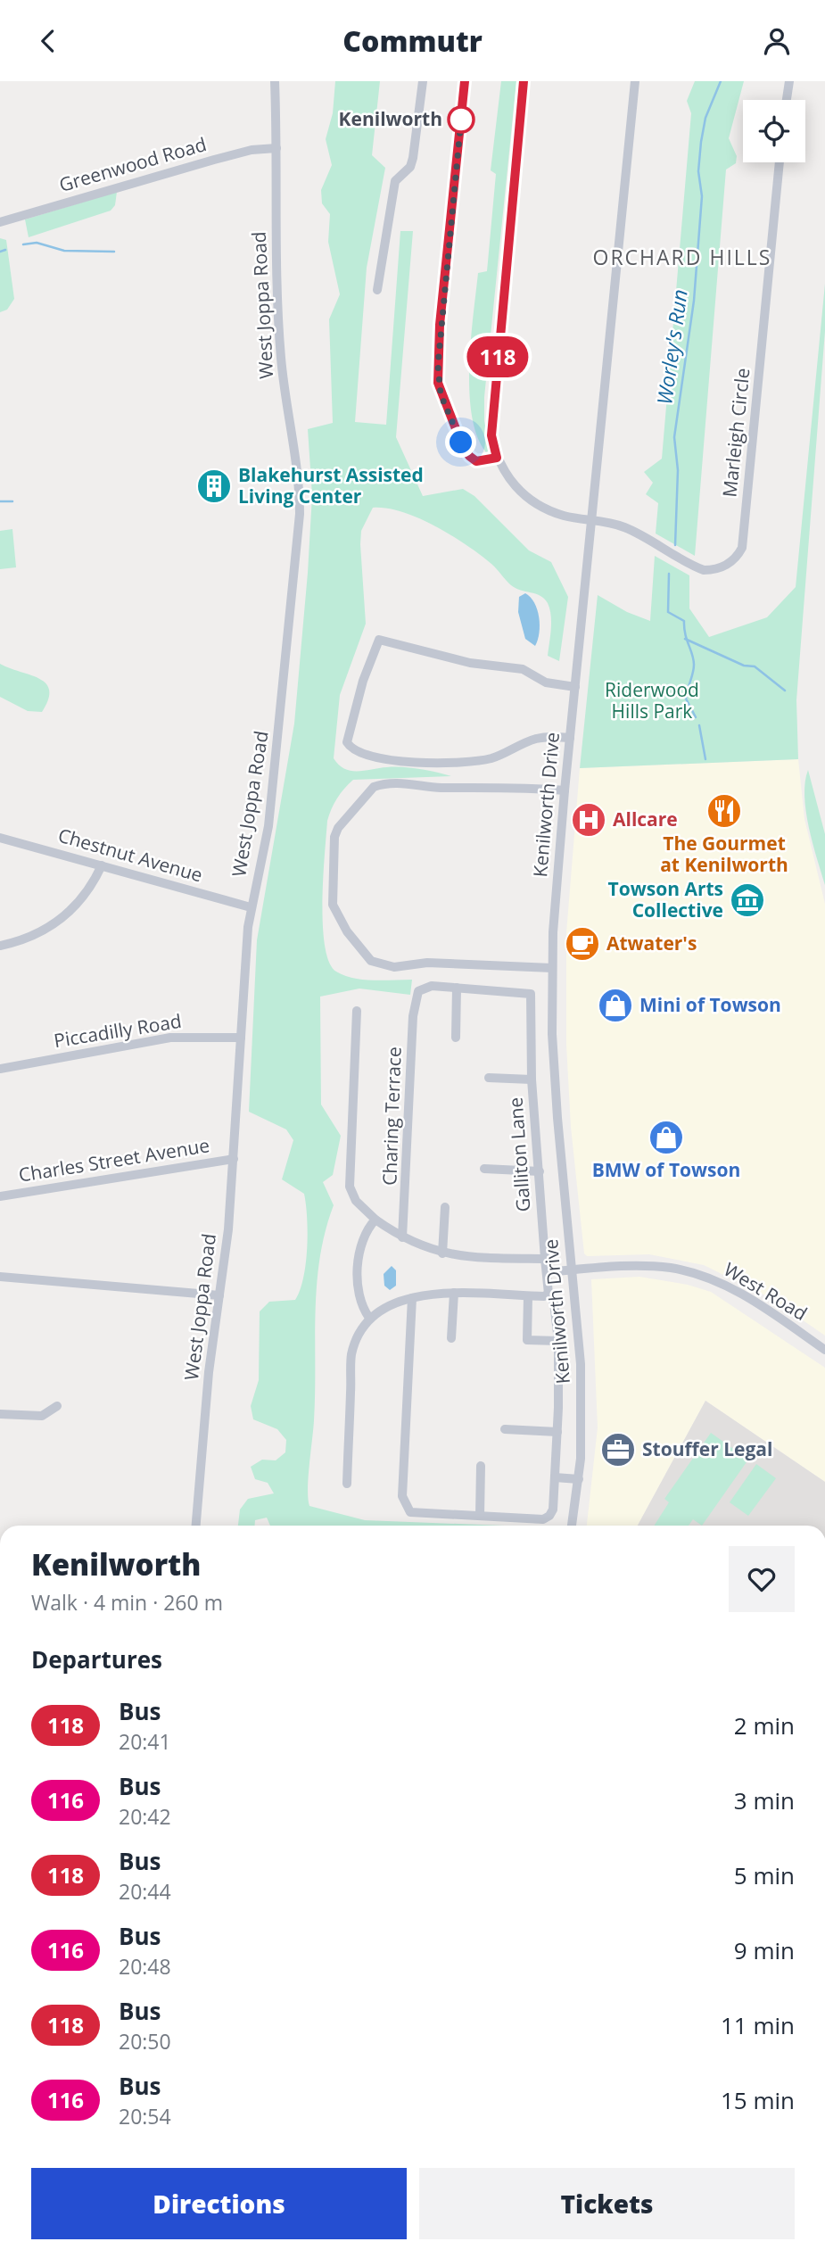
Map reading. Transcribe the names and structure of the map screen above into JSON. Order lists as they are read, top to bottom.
{
  "streets": {
    "street": [
      "Greenwood Road",
      "West Joppa Road",
      "Marleigh Circle",
      "Kenilworth Drive",
      "Chestnut Avenue",
      "Piccadilly Road",
      "Charing Terrace",
      "Galliton Lane",
      "Charles Street Avenue",
      "West Road"
    ]
  },
  "crossings": [
    ["Greenwood Road", "West Joppa Road"],
    ["West Joppa Road", "Chestnut Avenue"],
    ["West Joppa Road", "Piccadilly Road"],
    ["West Joppa Road", "Charles Street Avenue"],
    ["Marleigh Circle", "Kenilworth Drive"],
    ["Kenilworth Drive", "West Road"],
    ["Charing Terrace", "Galliton Lane"]
  ],
  "districts": ["ORCHARD HILLS"],
  "water": ["Worley's Run"],
  "parks": ["Riderwood Hills Park"],
  "places": {
    "other": ["Kenilworth"],
    "building": ["Blakehurst Assisted Living Center"],
    "restaurant": ["The Gourmet at Kenilworth"],
    "hospital": ["Allcare"],
    "museum": ["Towson Arts Collective"],
    "cafe": ["Atwater's"],
    "shop": ["Mini of Towson", "BMW of Towson"],
    "office": ["Stouffer Legal"]
  },
  "lines": ["bus line 118"],
  "page": {
    "header": "Commutr",
    "on_map": "118",
    "heading": [
      ["Kenilworth", "Walk · 4 min · 260 m"],
      "Departures"
    ],
    "list": [
      {
        "mark": "118",
        "name": "Bus",
        "note": "20:41",
        "value": "2 min"
      },
      {
        "mark": "116",
        "name": "Bus",
        "note": "20:42",
        "value": "3 min"
      },
      {
        "mark": "118",
        "name": "Bus",
        "note": "20:44",
        "value": "5 min"
      },
      {
        "mark": "116",
        "name": "Bus",
        "note": "20:48",
        "value": "9 min"
      },
      {
        "mark": "118",
        "name": "Bus",
        "note": "20:50",
        "value": "11 min"
      },
      {
        "mark": "116",
        "name": "Bus",
        "note": "20:54",
        "value": "15 min"
      }
    ],
    "buttons": ["Directions", "Tickets"]
  }
}
